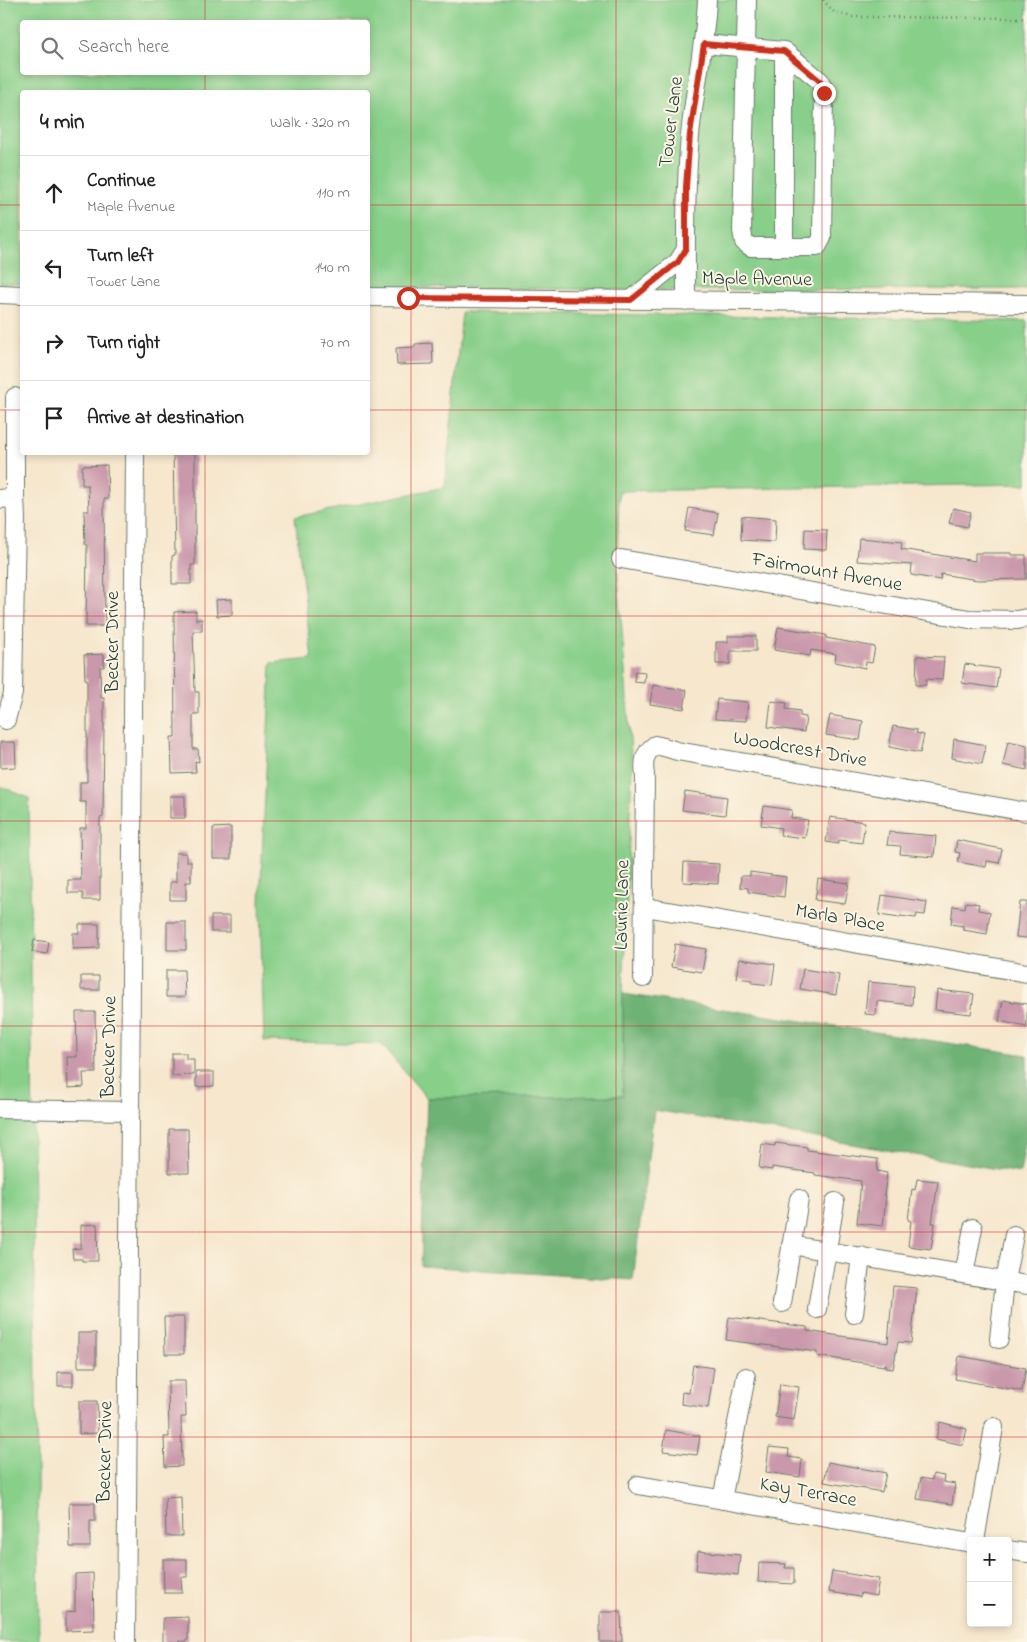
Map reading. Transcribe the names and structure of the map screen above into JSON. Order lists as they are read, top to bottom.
{
  "streets": {
    "street": [
      "Tower Lane",
      "Maple Avenue",
      "Fairmount Avenue",
      "Becker Drive",
      "Woodcrest Drive",
      "Laurie Lane",
      "Marla Place",
      "Kay Terrace"
    ]
  },
  "crossings": [
    ["Tower Lane", "Maple Avenue"],
    ["Woodcrest Drive", "Laurie Lane"],
    ["Laurie Lane", "Marla Place"]
  ],
  "page": {
    "search": "Search here",
    "heading": ["4 min", "Walk · 320 m"],
    "list": [
      ["Continue", "Maple Avenue", "110 m"],
      ["Turn left", "Tower Lane", "140 m"],
      ["Turn right", "70 m"],
      "Arrive at destination"
    ],
    "map_buttons": ["+", "−"]
  }
}
